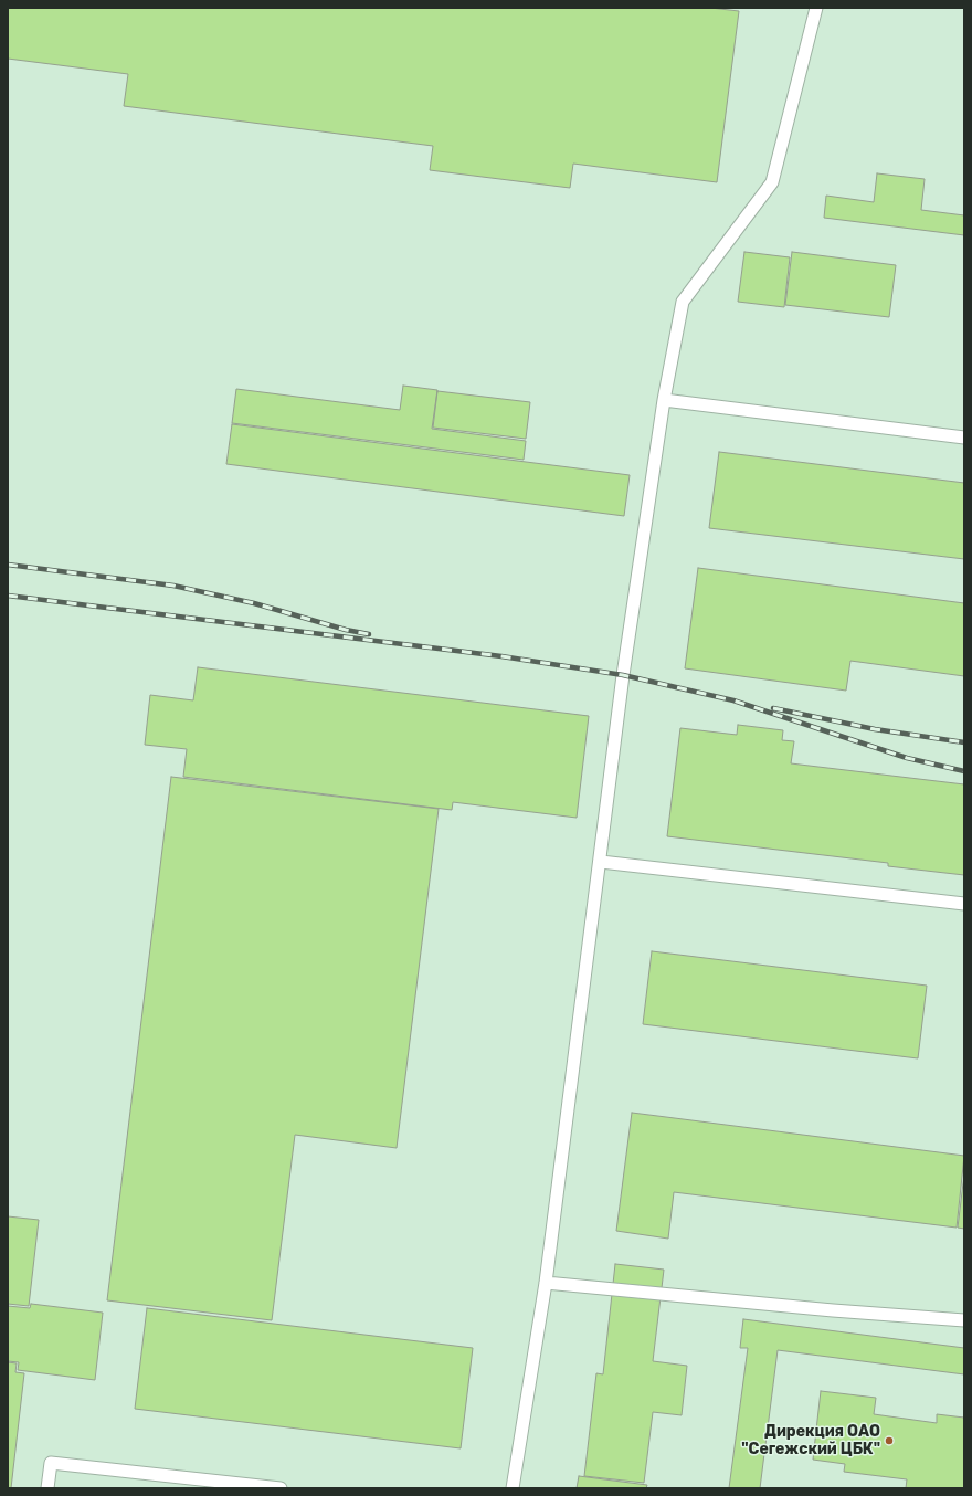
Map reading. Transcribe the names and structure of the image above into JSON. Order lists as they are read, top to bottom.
{
  "places": ["Дирекция ОАО \"Сегежский ЦБК\""]
}
